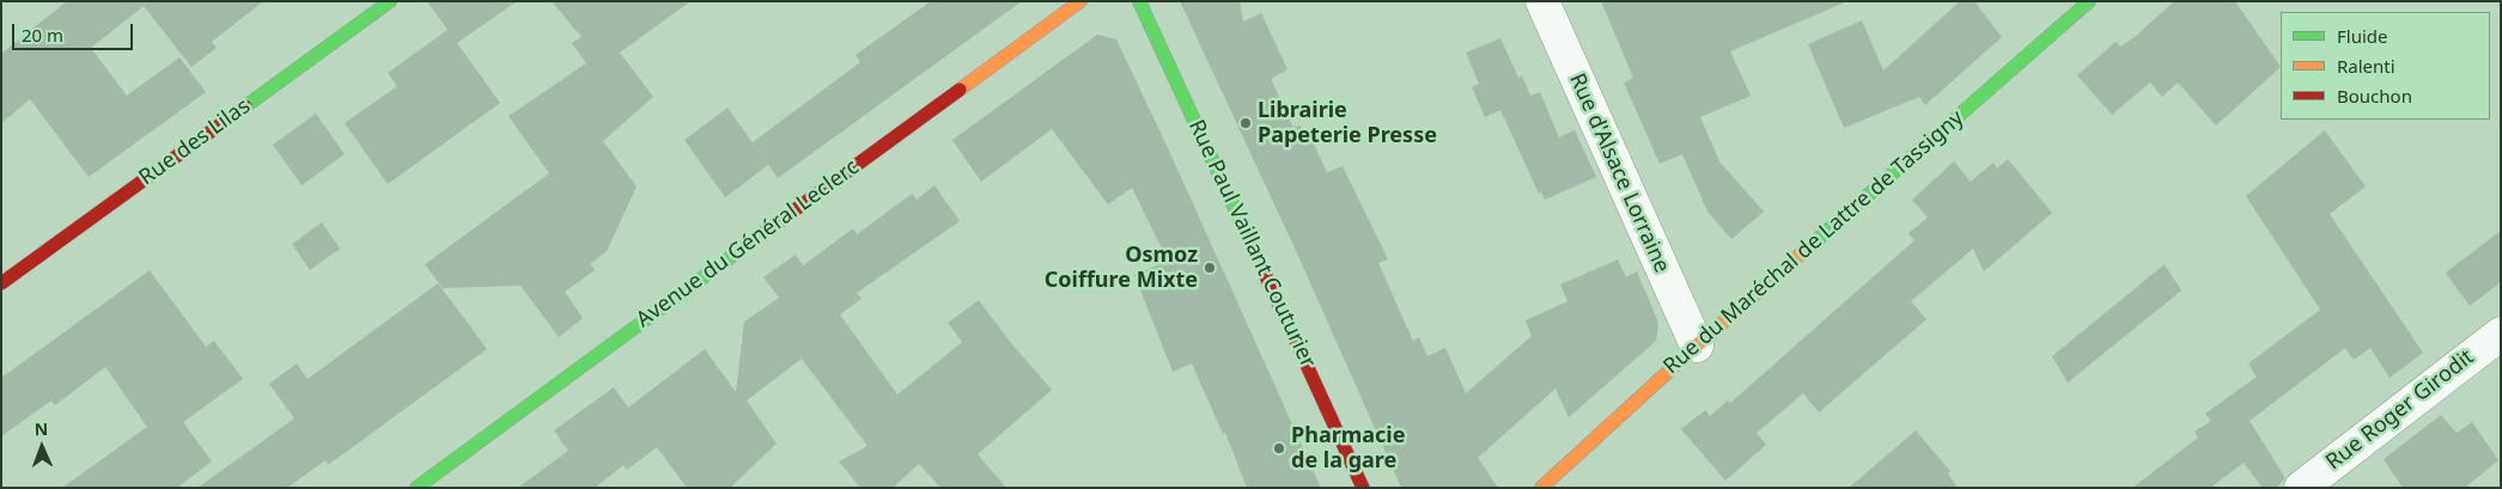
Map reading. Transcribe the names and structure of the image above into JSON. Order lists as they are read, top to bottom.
{
  "streets": {
    "street": [
      "Rue des Lilas",
      "Rue d'Alsace Lorraine",
      "Rue du Maréchal de Lattre de Tassigny",
      "Avenue du Général Leclerc",
      "Rue Paul Vaillant Couturier",
      "Rue Roger Girodit"
    ]
  },
  "crossings": [
    ["Rue d'Alsace Lorraine", "Rue du Maréchal de Lattre de Tassigny"]
  ],
  "places": ["Librairie Papeterie Presse", "Osmoz Coiffure Mixte", "Pharmacie de la gare"],
  "legend": ["Fluide", "Ralenti", "Bouchon"],
  "scale_bar": "20 m",
  "north": "top"
}
